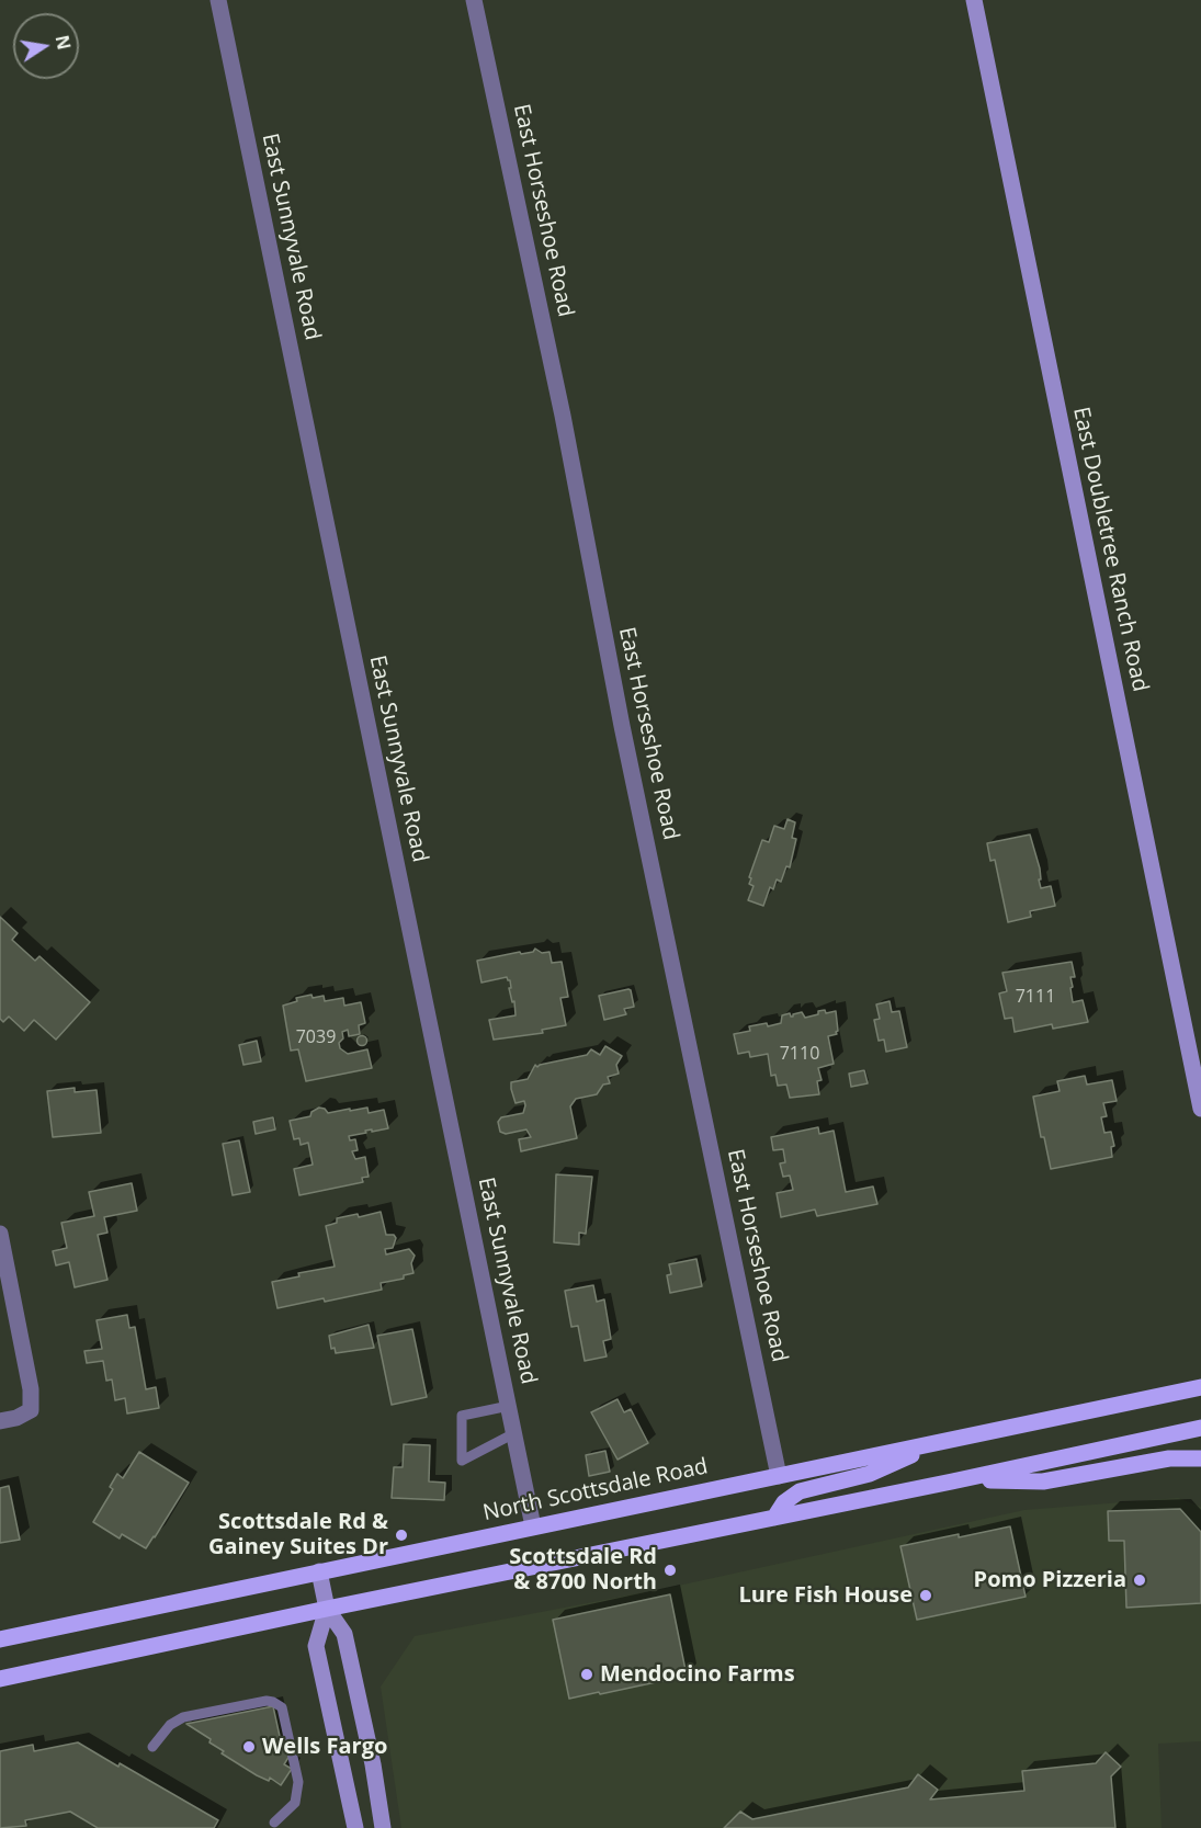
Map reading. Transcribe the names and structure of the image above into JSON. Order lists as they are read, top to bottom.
{
  "streets": {
    "main road": ["East Doubletree Ranch Road", "North Scottsdale Road"],
    "street": ["East Horseshoe Road", "East Sunnyvale Road"]
  },
  "crossings": [
    ["East Horseshoe Road", "North Scottsdale Road"],
    ["East Sunnyvale Road", "North Scottsdale Road"]
  ],
  "places": [
    "Scottsdale Rd & Gainey Suites Dr",
    "Scottsdale Rd & 8700 North",
    "Pomo Pizzeria",
    "Lure Fish House",
    "Mendocino Farms",
    "Wells Fargo"
  ],
  "house_numbers": ["7111", "7039", "7110"],
  "north": "right"
}
